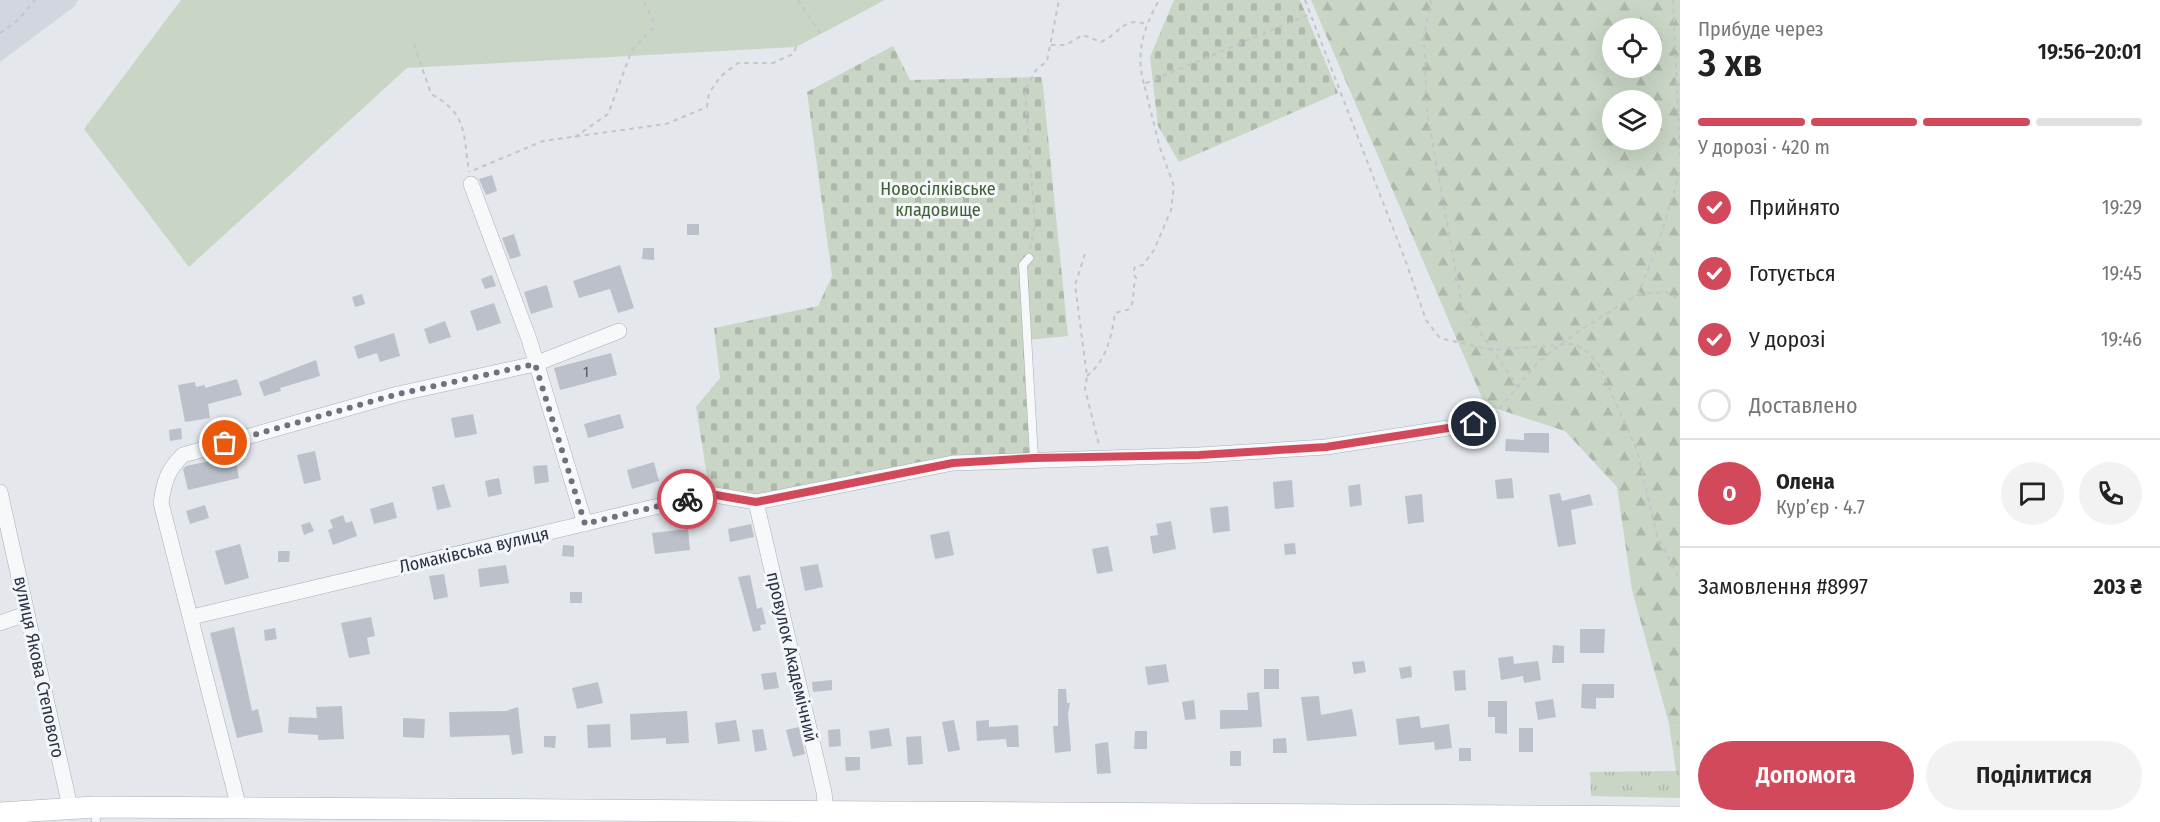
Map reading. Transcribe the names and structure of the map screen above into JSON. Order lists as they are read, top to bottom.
{
  "streets": {
    "street": ["Ломаківська вулиця", "провулок Академічний", "вулиця Якова Степового"]
  },
  "crossings": [
    ["Ломаківська вулиця", "провулок Академічний"]
  ],
  "parks": ["Новосілківське кладовище"],
  "house_numbers": ["1"],
  "page": {
    "heading": ["3 хв", "Прибуде через", "19:56–20:01"],
    "panel": [
      "Олена",
      "Кур’єр · 4.7",
      "Замовлення #8997",
      "203 ₴"
    ],
    "bar": "У дорозі · 420 m",
    "list": [
      ["Прийнято", "19:29"],
      ["Готується", "19:45"],
      ["У дорозі", "19:46"],
      "Доставлено"
    ],
    "round": "О",
    "buttons": ["Допомога", "Поділитися"]
  }
}
